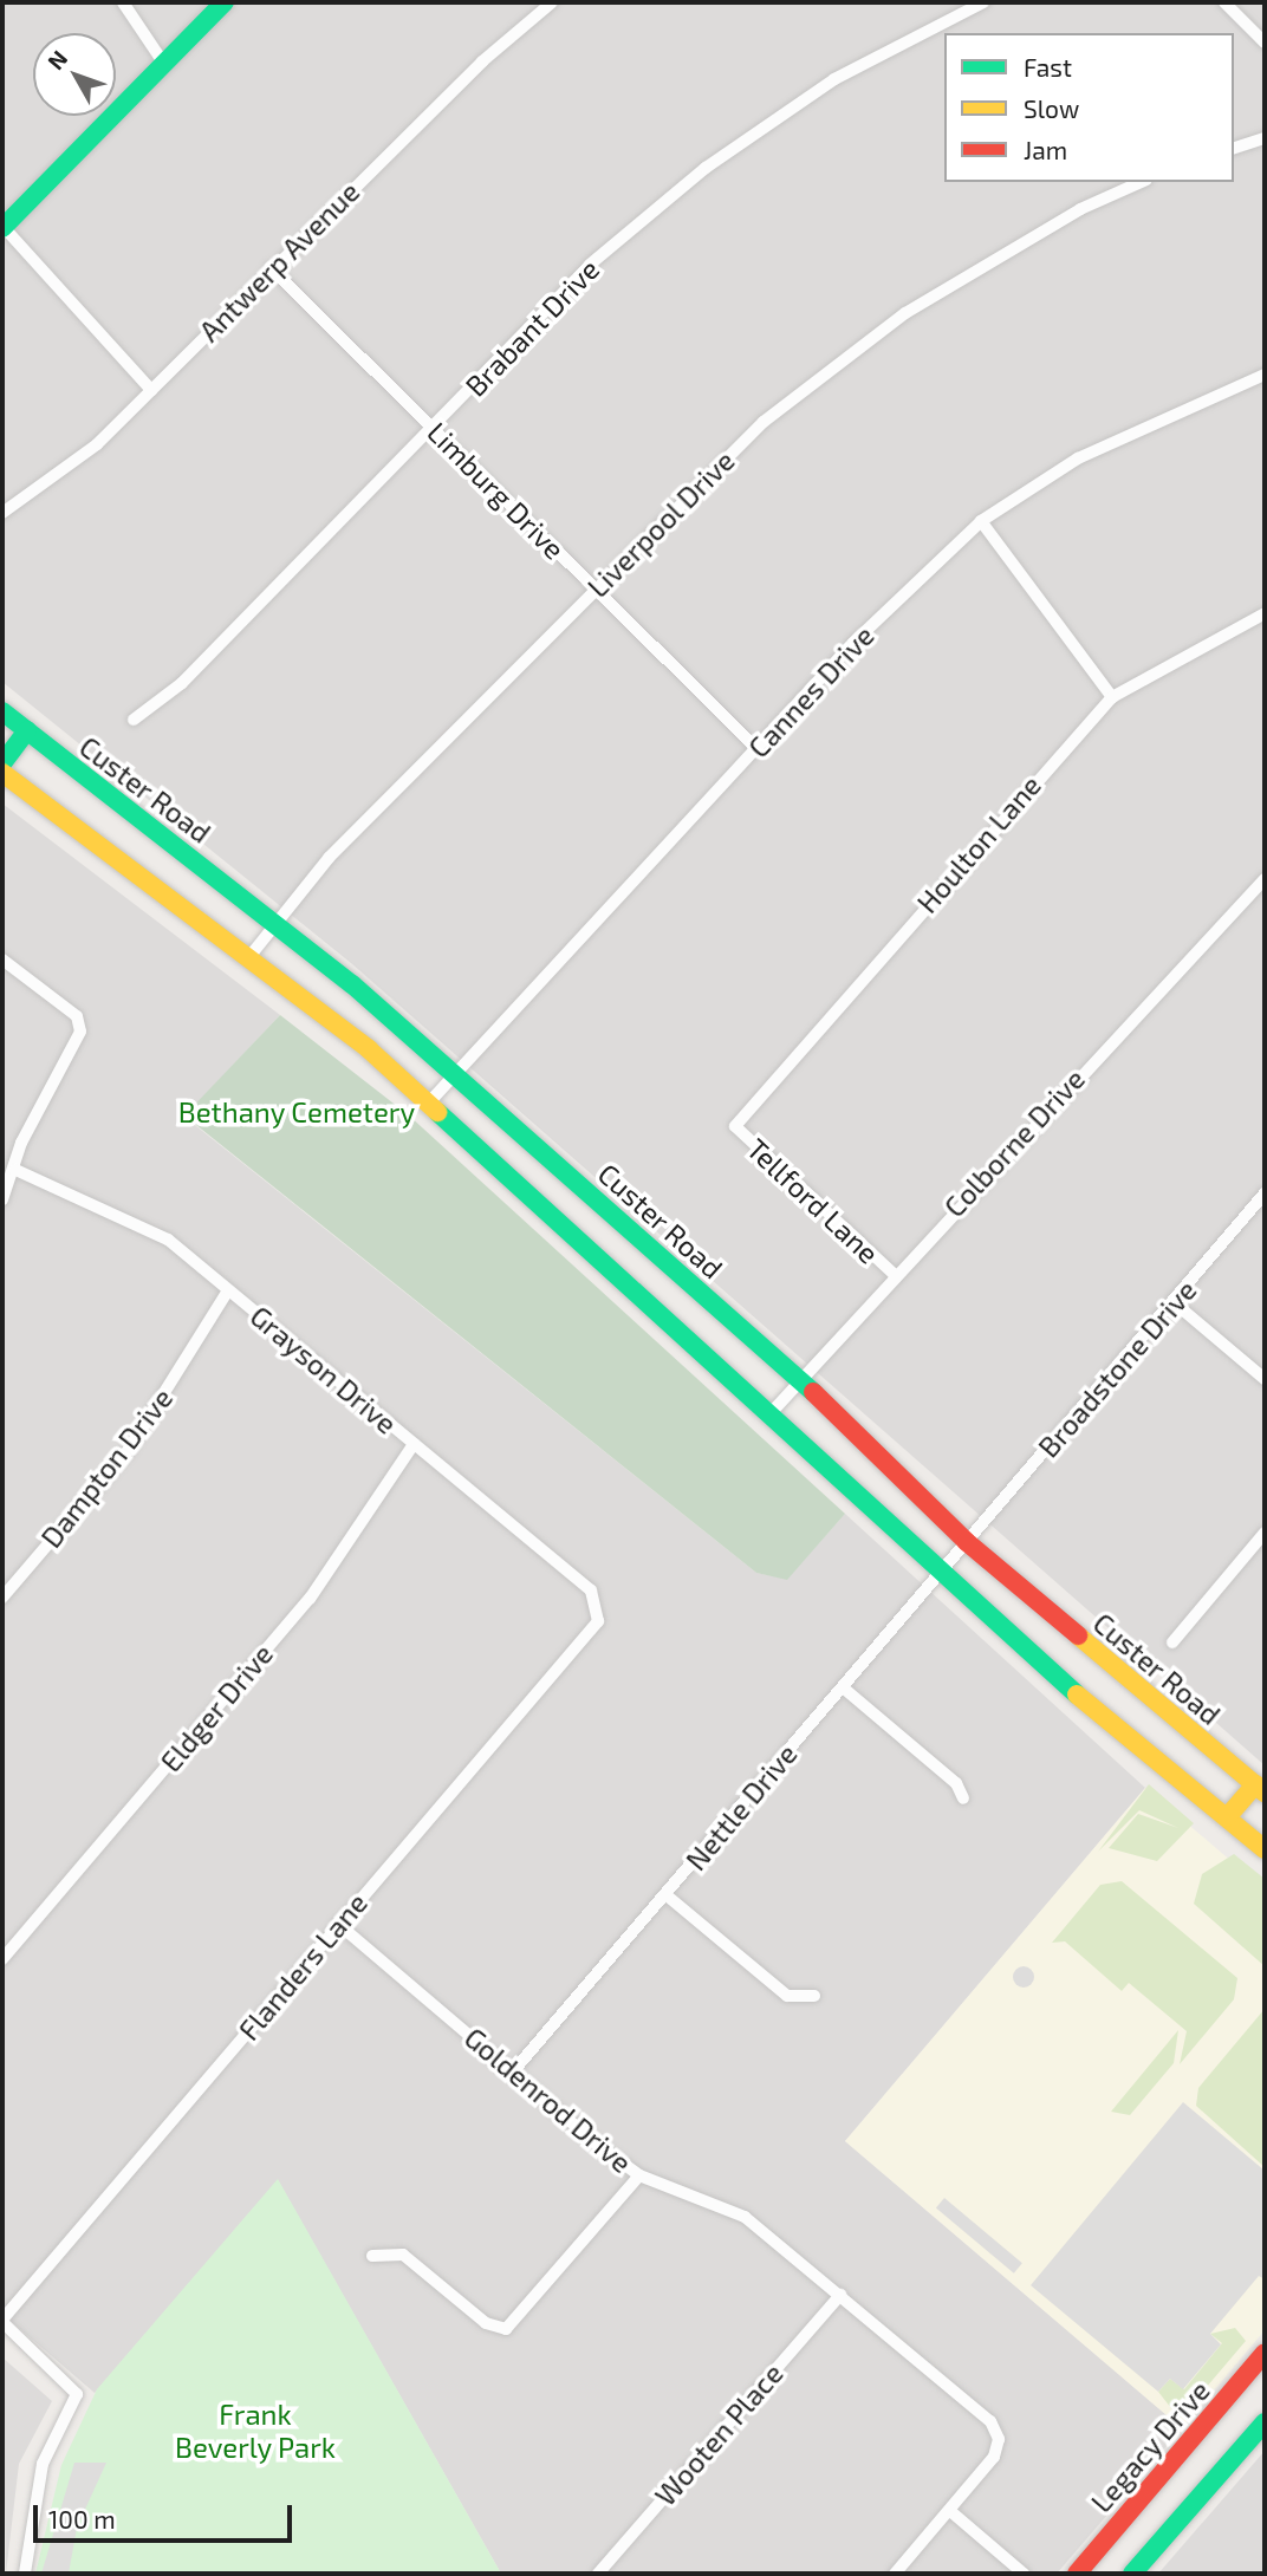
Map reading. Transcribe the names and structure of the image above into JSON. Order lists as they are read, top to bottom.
{
  "streets": {
    "main road": ["Custer Road", "Legacy Drive"],
    "street": [
      "Antwerp Avenue",
      "Brabant Drive",
      "Limburg Drive",
      "Liverpool Drive",
      "Cannes Drive",
      "Houlton Lane",
      "Colborne Drive",
      "Tellford Lane",
      "Broadstone Drive",
      "Grayson Drive",
      "Dampton Drive",
      "Eldger Drive",
      "Nettle Drive",
      "Flanders Lane",
      "Goldenrod Drive",
      "Wooten Place"
    ]
  },
  "crossings": [
    ["Antwerp Avenue", "Limburg Drive"],
    ["Brabant Drive", "Limburg Drive"],
    ["Limburg Drive", "Liverpool Drive"],
    ["Limburg Drive", "Cannes Drive"],
    ["Liverpool Drive", "Custer Road"],
    ["Cannes Drive", "Custer Road"],
    ["Custer Road", "Colborne Drive"],
    ["Custer Road", "Broadstone Drive"],
    ["Custer Road", "Nettle Drive"],
    ["Houlton Lane", "Tellford Lane"],
    ["Colborne Drive", "Tellford Lane"],
    ["Broadstone Drive", "Nettle Drive"],
    ["Grayson Drive", "Dampton Drive"],
    ["Grayson Drive", "Eldger Drive"],
    ["Grayson Drive", "Flanders Lane"],
    ["Nettle Drive", "Goldenrod Drive"],
    ["Flanders Lane", "Goldenrod Drive"],
    ["Goldenrod Drive", "Wooten Place"]
  ],
  "parks": ["Bethany Cemetery", "Frank Beverly Park"],
  "legend": ["Fast", "Slow", "Jam"],
  "scale_bar": "100 m",
  "north": "top left"
}
